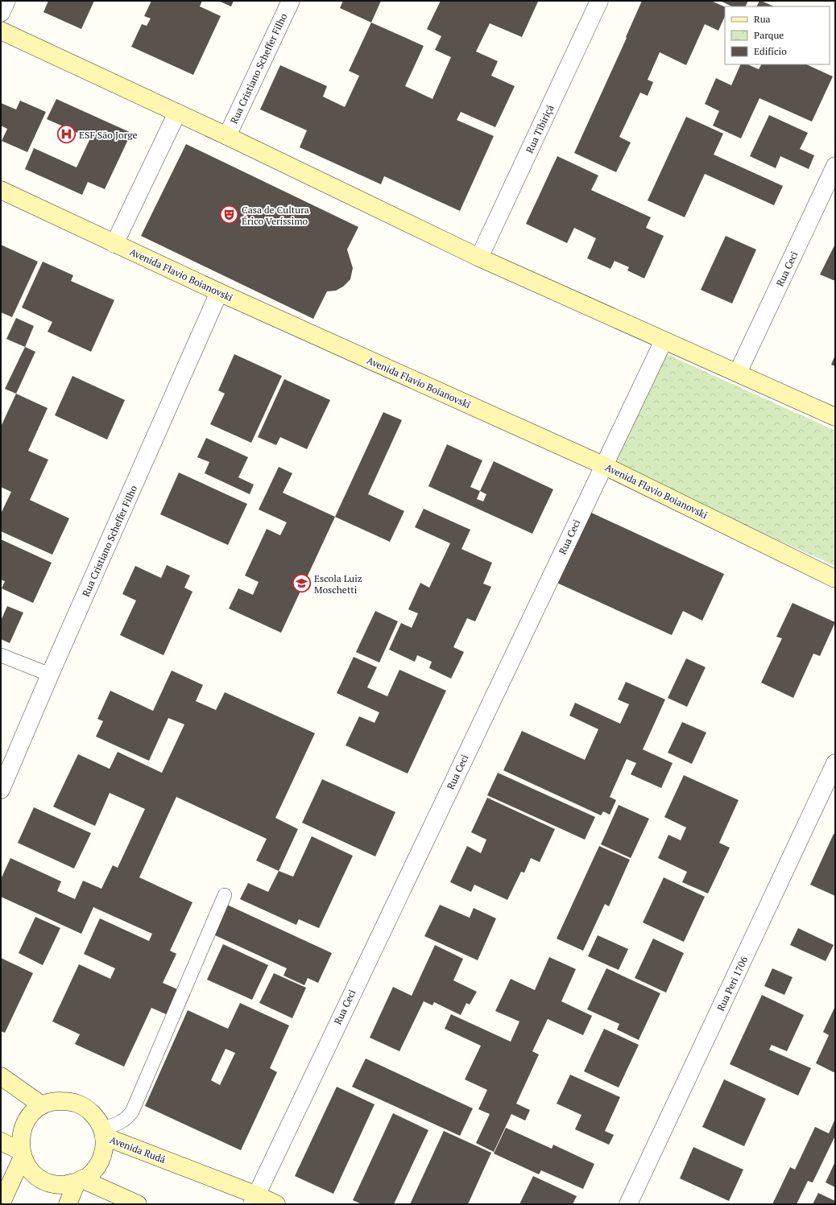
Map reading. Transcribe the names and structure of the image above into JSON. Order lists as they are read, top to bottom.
{
  "streets": {
    "street": [
      "Rua Cristiano Scheffer Filho",
      "Rua Tibiriçá",
      "Rua Ceci",
      "Avenida Flavio Boianovski",
      "Rua Peri 1706",
      "Avenida Rudá"
    ]
  },
  "crossings": [
    ["Rua Cristiano Scheffer Filho", "Avenida Flavio Boianovski"],
    ["Rua Ceci", "Avenida Flavio Boianovski"],
    ["Rua Ceci", "Avenida Rudá"]
  ],
  "places": {
    "hospital": ["ESF São Jorge"],
    "theatre": ["Casa de Cultura Érico Veríssimo"],
    "school or university": ["Escola Luiz Moschetti"]
  },
  "legend": ["Rua", "Parque", "Edifício"]
}
